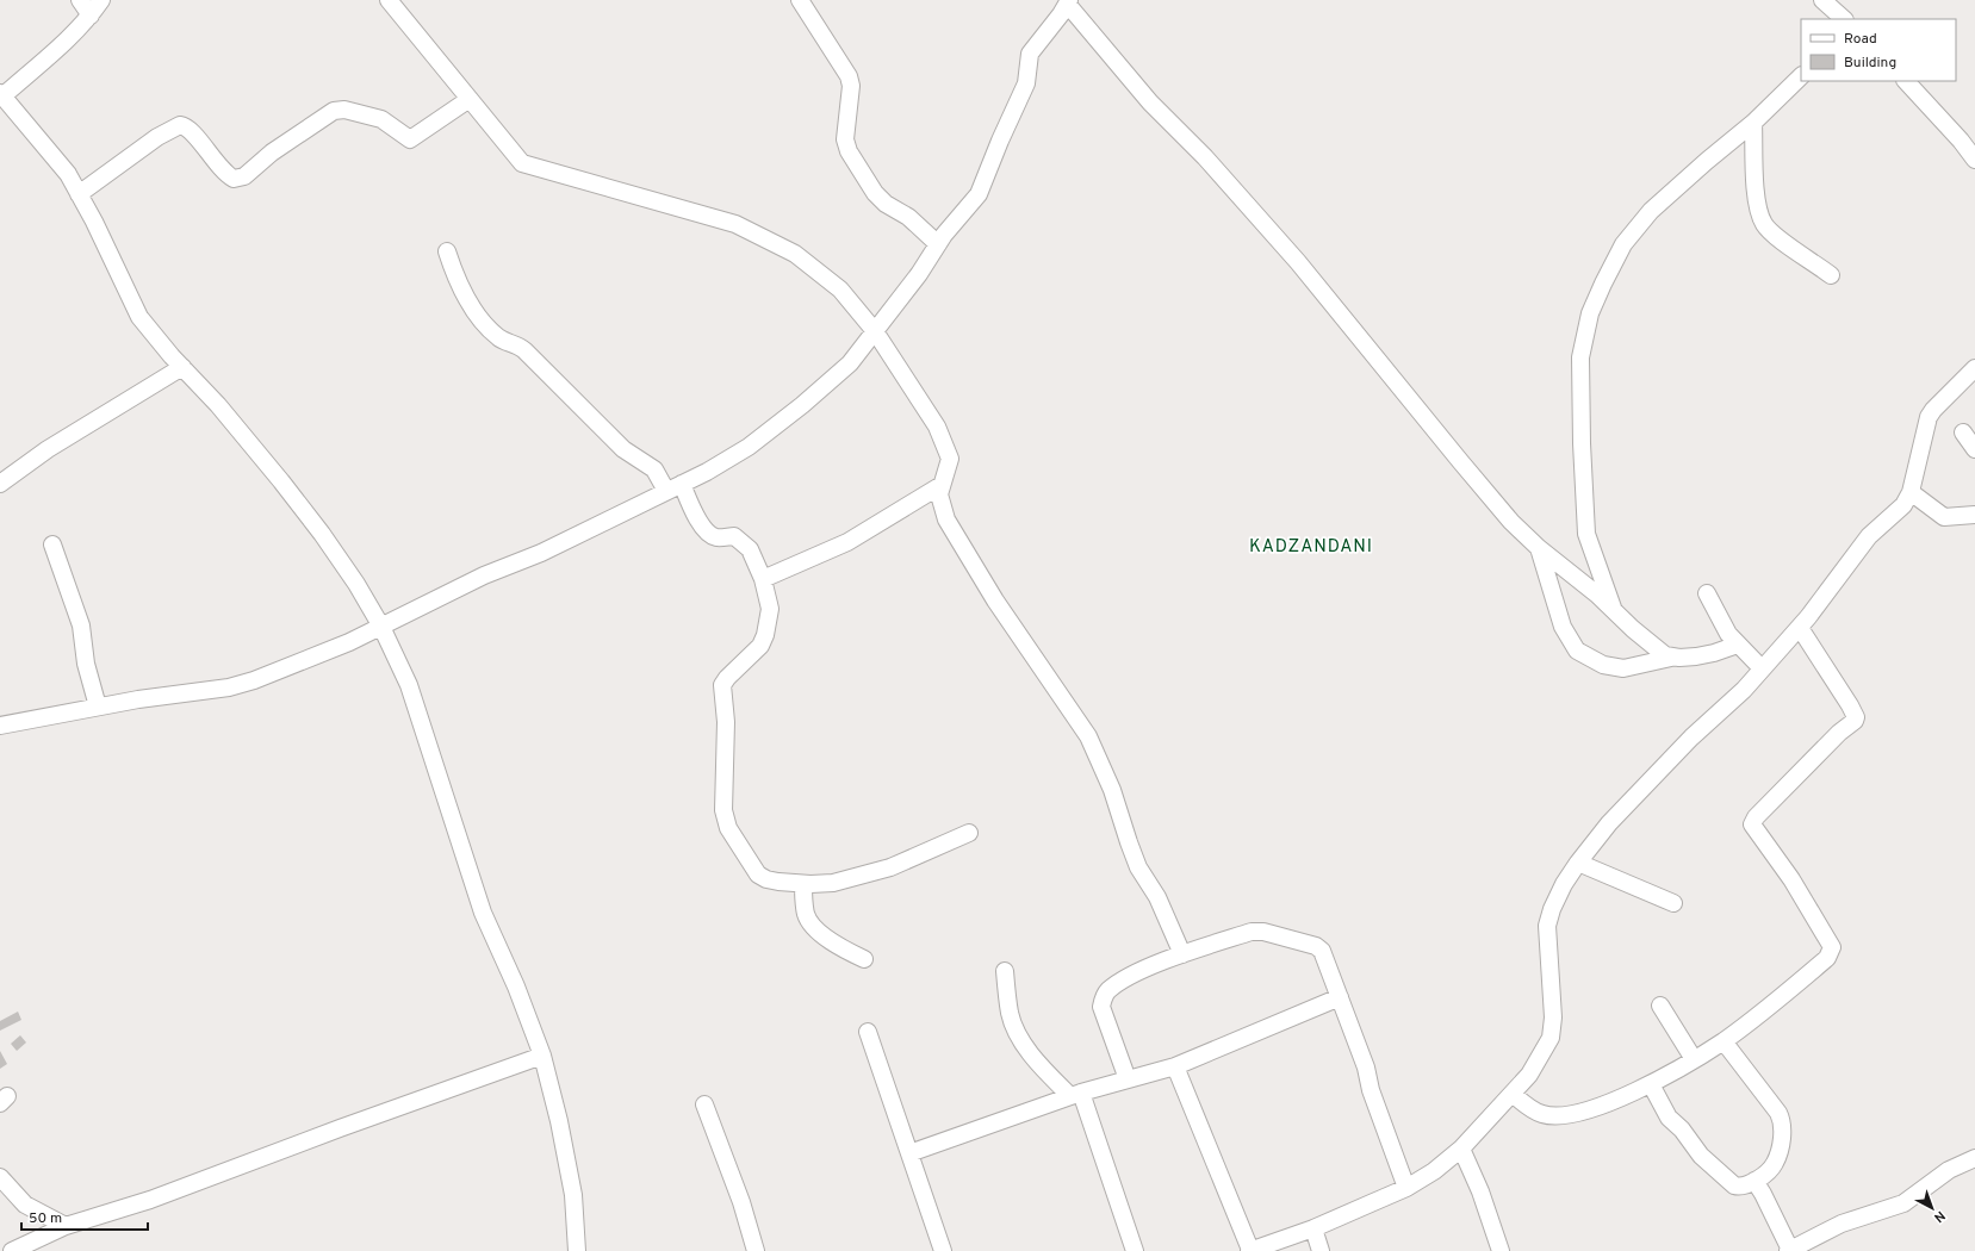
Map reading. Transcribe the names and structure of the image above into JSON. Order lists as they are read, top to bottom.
{
  "districts": ["KADZANDANI"],
  "legend": ["Road", "Building"],
  "scale_bar": "50 m",
  "north": "bottom right"
}
